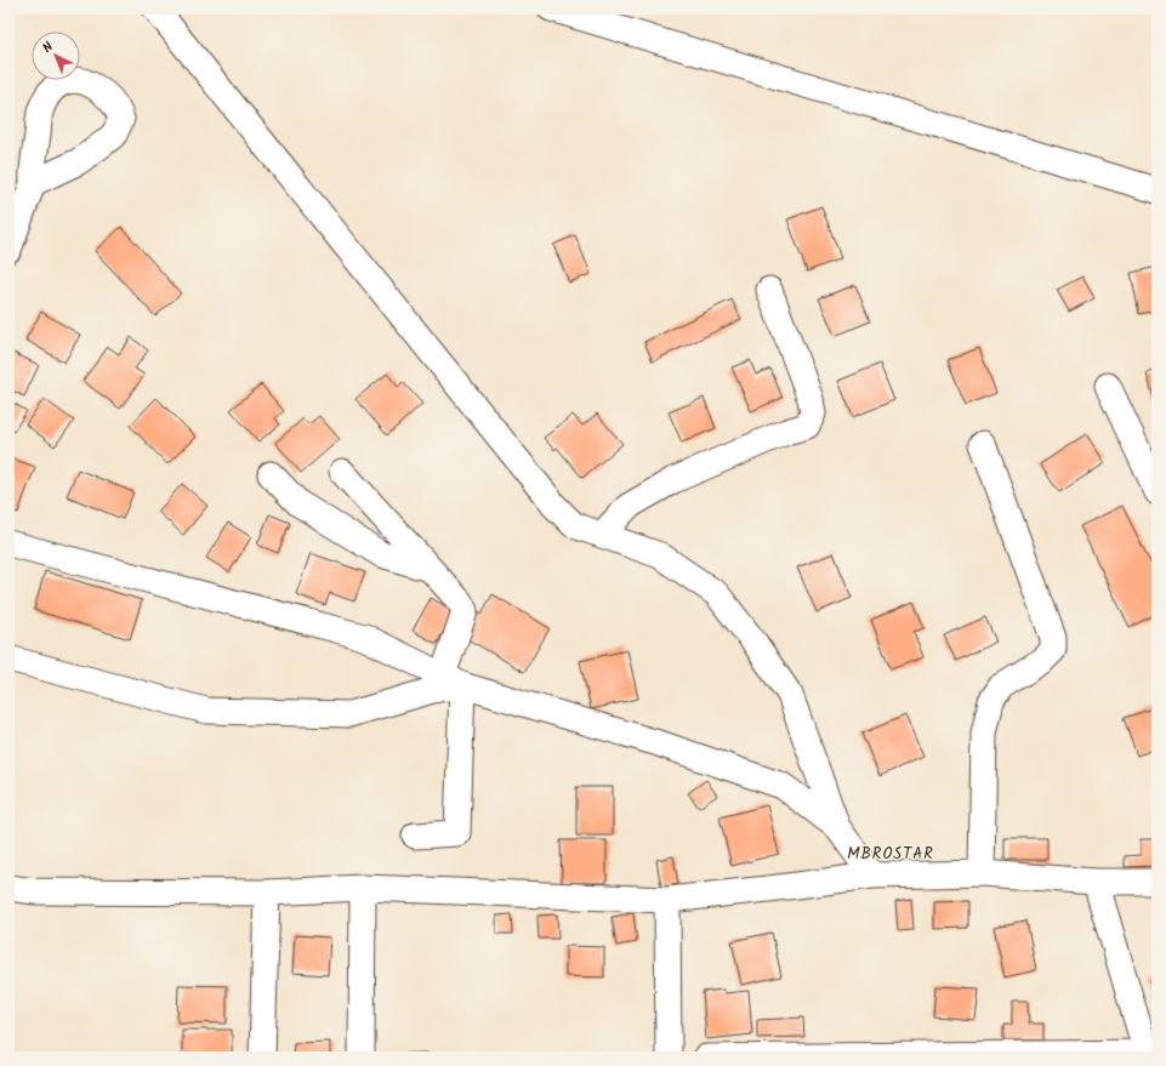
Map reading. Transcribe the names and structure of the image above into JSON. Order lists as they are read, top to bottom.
{
  "districts": ["MBROSTAR"],
  "north": "top left"
}
